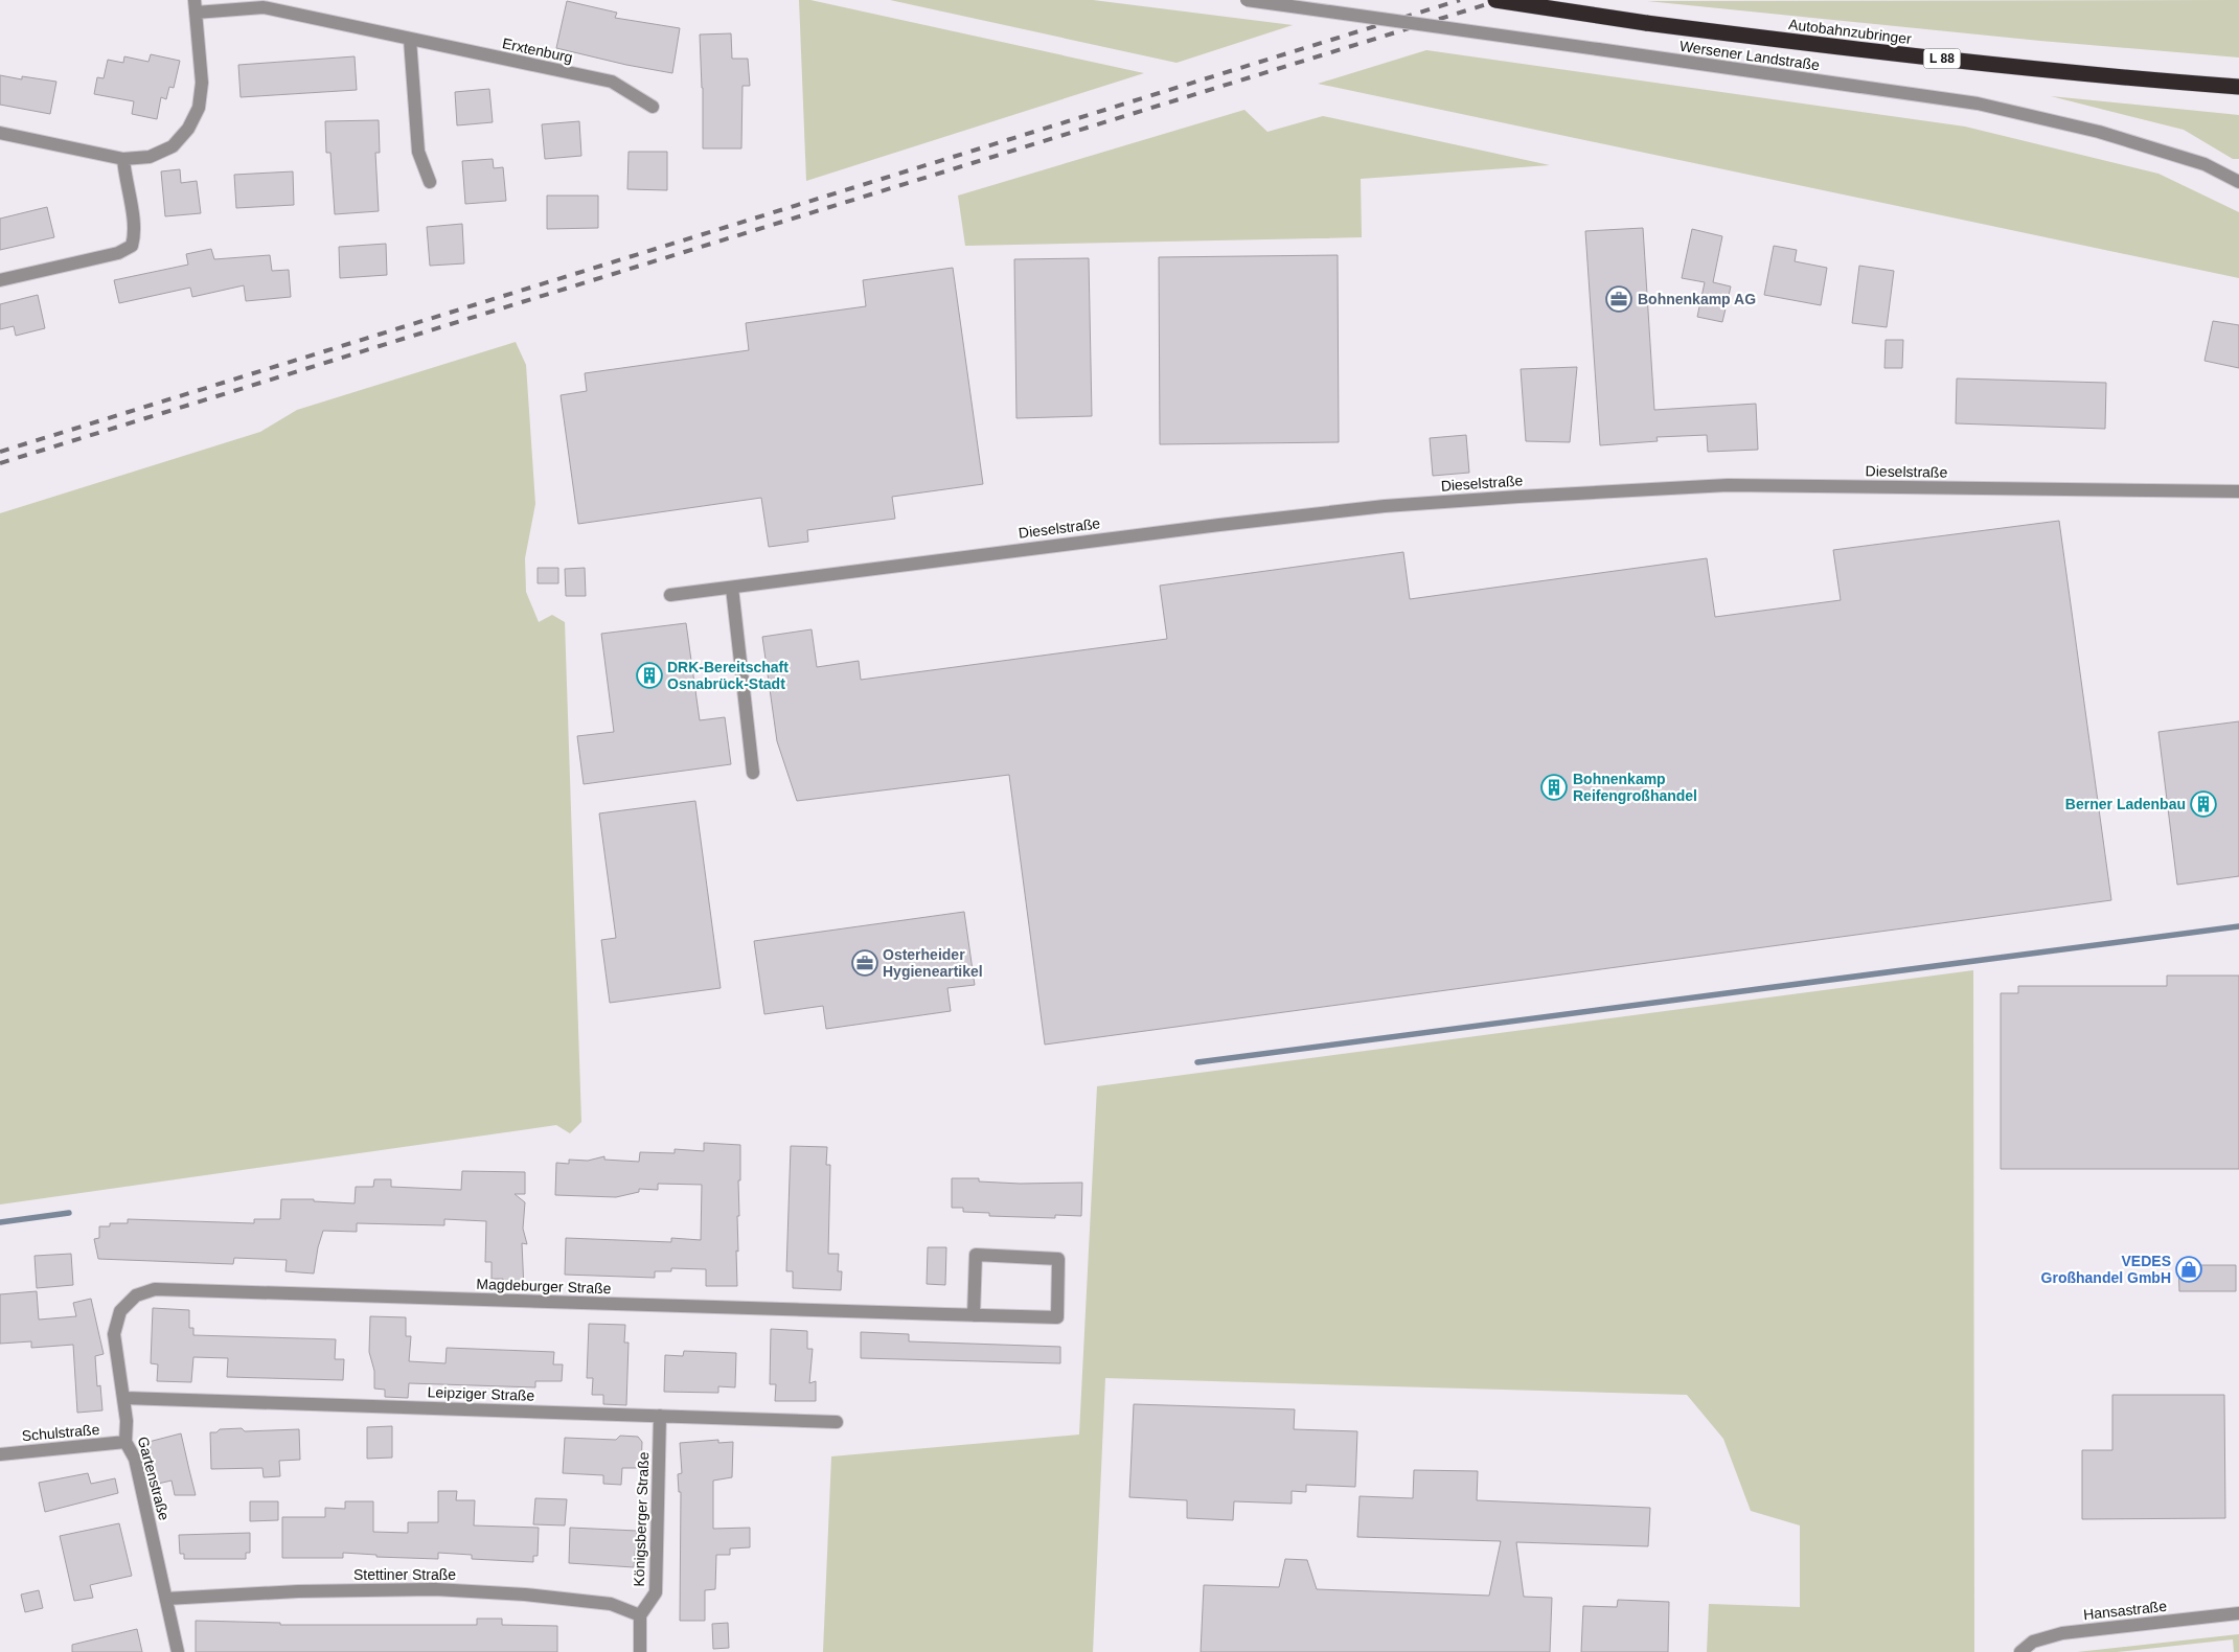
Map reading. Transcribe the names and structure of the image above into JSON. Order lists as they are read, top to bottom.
{
  "streets": {
    "highway": ["Autobahnzubringer", "L 88"],
    "street": [
      "Erxtenburg",
      "Wersener Landstraße",
      "Dieselstraße",
      "Magdeburger Straße",
      "Leipziger Straße",
      "Schulstraße",
      "Gartenstraße",
      "Königsberger Straße",
      "Stettiner Straße",
      "Hansastraße"
    ]
  },
  "crossings": [
    ["Magdeburger Straße", "Gartenstraße"],
    ["Leipziger Straße", "Gartenstraße"],
    ["Leipziger Straße", "Königsberger Straße"],
    ["Schulstraße", "Gartenstraße"],
    ["Gartenstraße", "Stettiner Straße"],
    ["Königsberger Straße", "Stettiner Straße"]
  ],
  "places": {
    "office": ["Bohnenkamp AG", "Osterheider Hygieneartikel"],
    "building": ["DRK-Bereitschaft Osnabrück-Stadt", "Bohnenkamp Reifengroßhandel", "Berner Ladenbau"],
    "shop": ["VEDES Großhandel GmbH"]
  }
}
